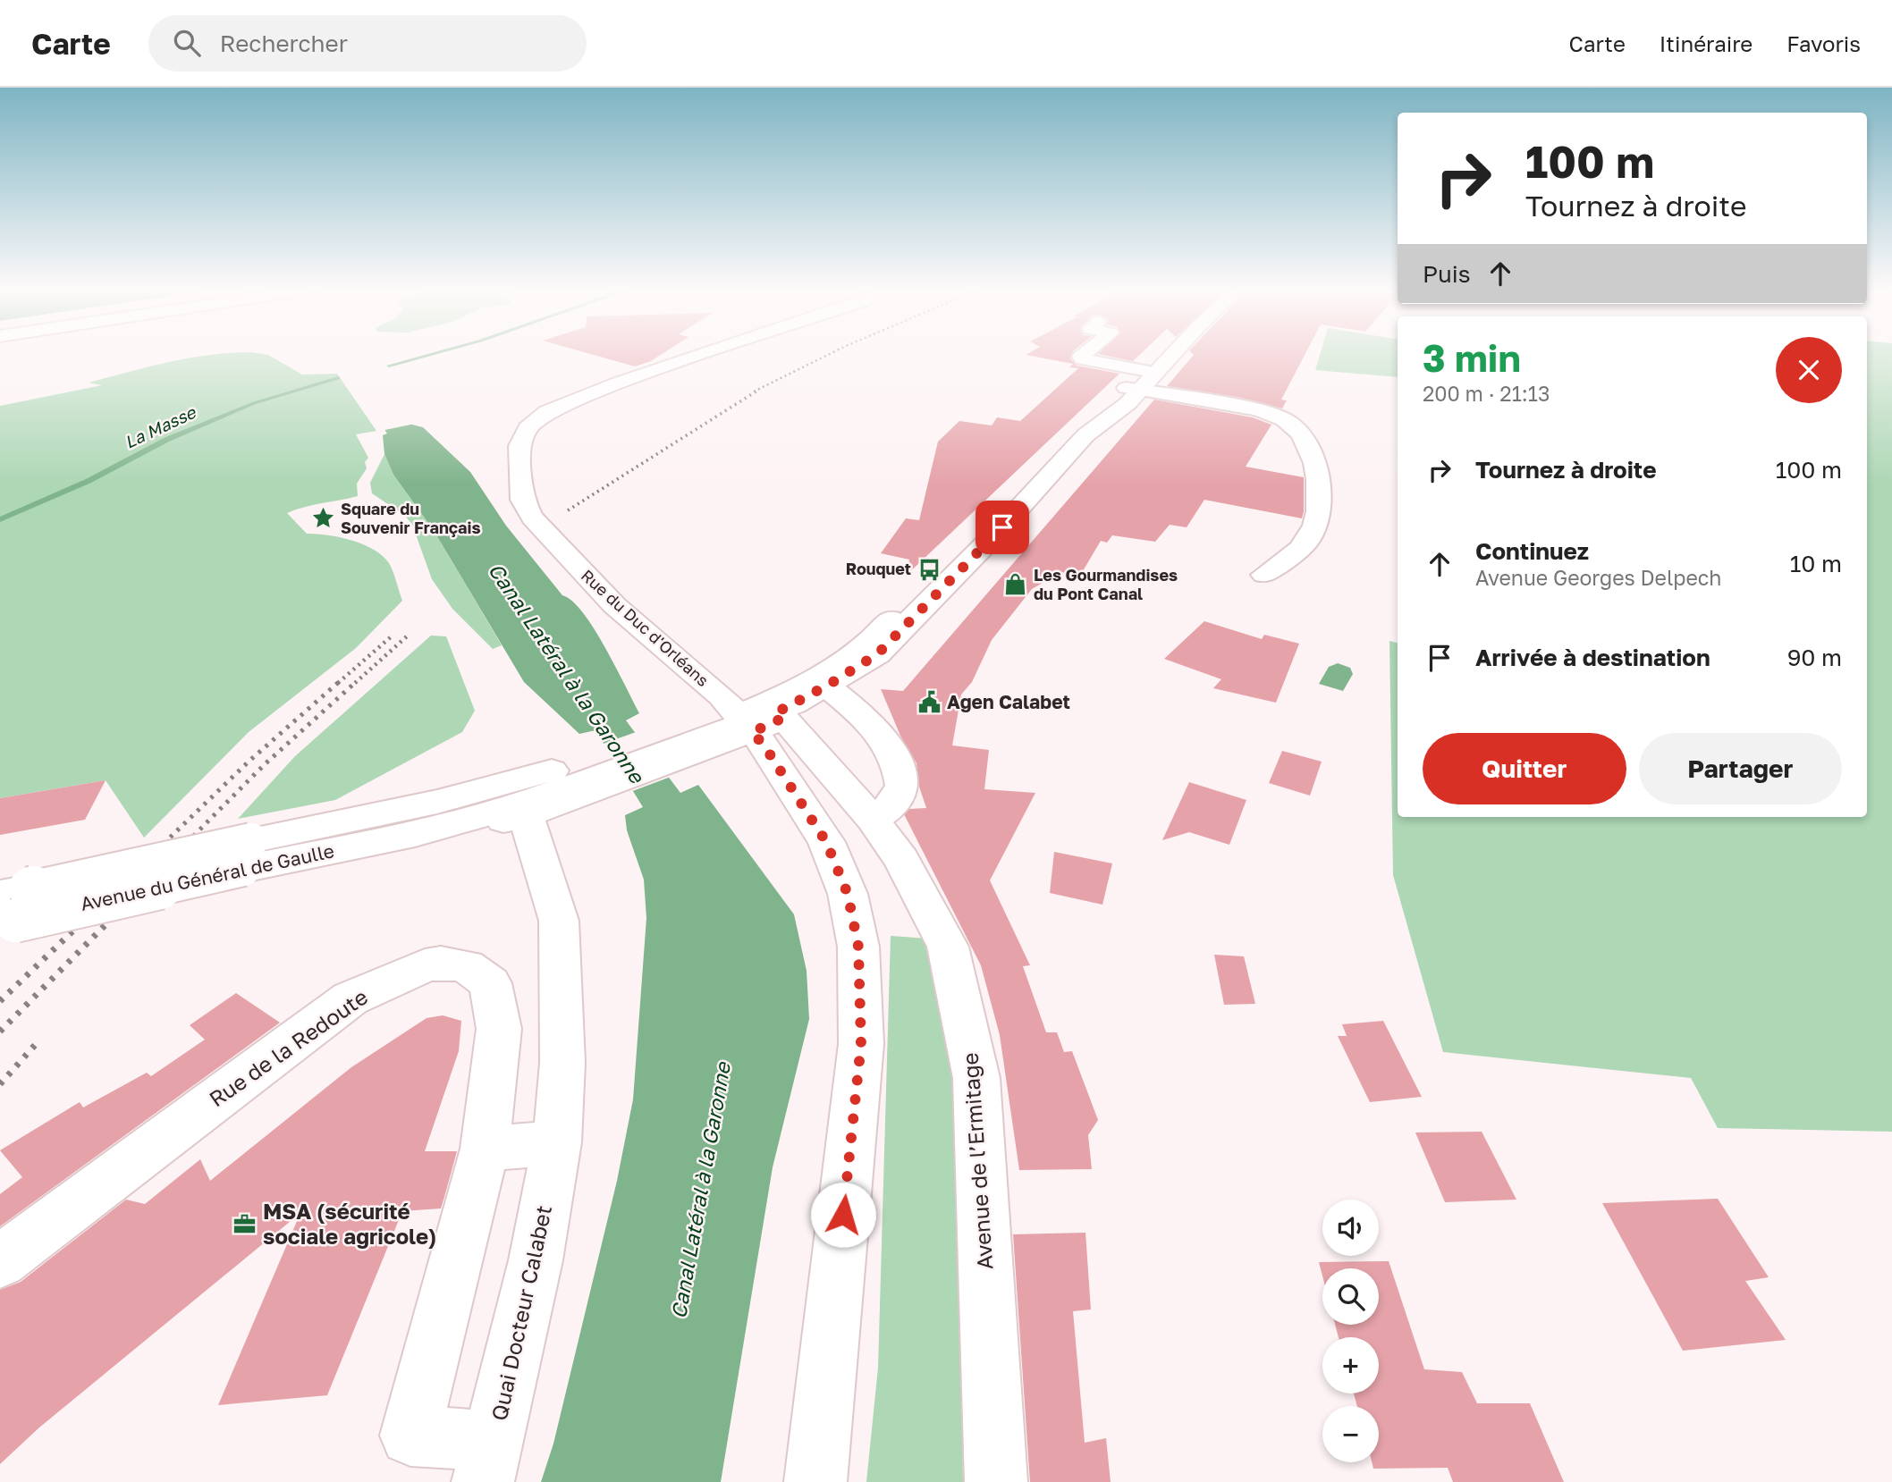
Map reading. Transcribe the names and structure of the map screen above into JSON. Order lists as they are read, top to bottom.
{
  "streets": {
    "main road": [
      "Rue du Duc d'Orléans",
      "Avenue du Général de Gaulle",
      "Rue de la Redoute",
      "Avenue de l’Ermitage",
      "Quai Docteur Calabet"
    ]
  },
  "crossings": [
    ["Rue du Duc d'Orléans", "Avenue du Général de Gaulle"],
    ["Rue du Duc d'Orléans", "Avenue de l’Ermitage"],
    ["Avenue du Général de Gaulle", "Avenue de l’Ermitage"],
    ["Avenue du Général de Gaulle", "Quai Docteur Calabet"],
    ["Rue de la Redoute", "Quai Docteur Calabet"]
  ],
  "water": ["La Masse", "Canal Latéral à la Garonne"],
  "places": {
    "place": ["Square du Souvenir Français"],
    "bus stop": ["Rouquet"],
    "shop": ["Les Gourmandises du Pont Canal"],
    "public building": ["Agen Calabet"],
    "office": ["MSA (sécurité sociale agricole)"]
  },
  "page": {
    "header": "Carte",
    "search": "Rechercher",
    "nav": ["Carte", "Itinéraire", "Favoris"],
    "turn": ["100 m", "Tournez à droite"],
    "then": "Puis",
    "heading": ["3 min", "200 m · 21:13"],
    "list": [
      {
        "name": "Tournez à droite",
        "value": "100 m"
      },
      {
        "name": "Continuez",
        "note": "Avenue Georges Delpech",
        "value": "10 m"
      },
      {
        "name": "Arrivée à destination",
        "value": "90 m"
      }
    ],
    "buttons": ["Quitter", "Partager"],
    "map_buttons": ["+", "−"]
  }
}
